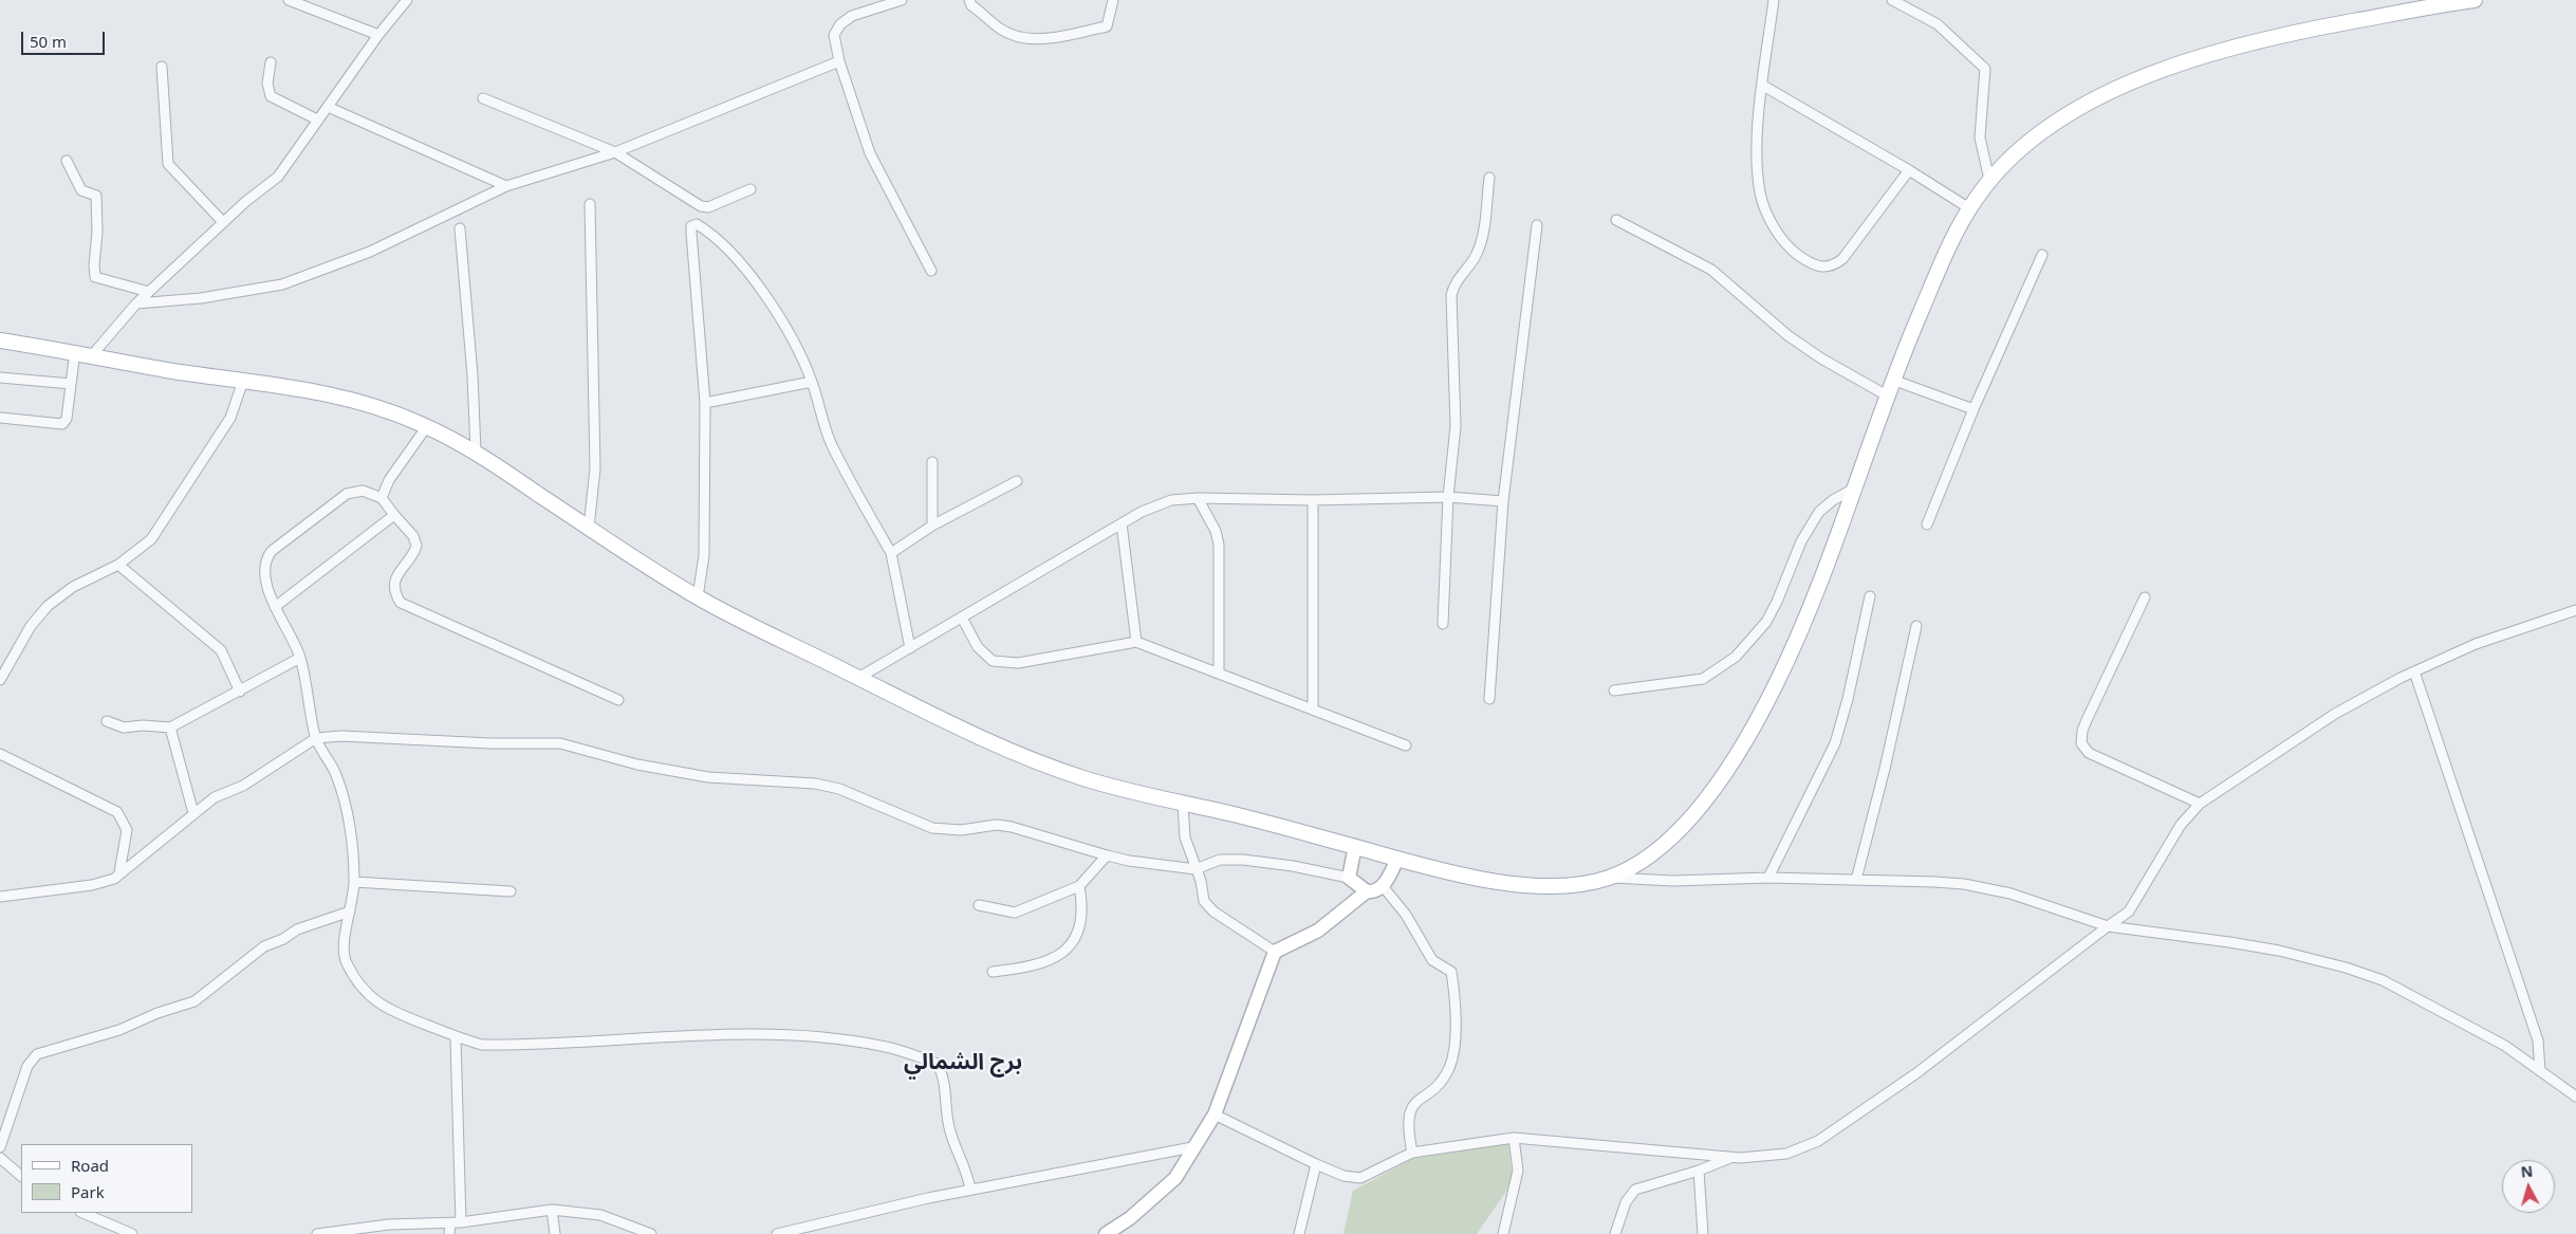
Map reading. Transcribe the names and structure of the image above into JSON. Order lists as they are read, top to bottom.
{
  "districts": ["برج الشمالي"],
  "legend": ["Road", "Park"],
  "scale_bar": "50 m",
  "north": "top"
}
